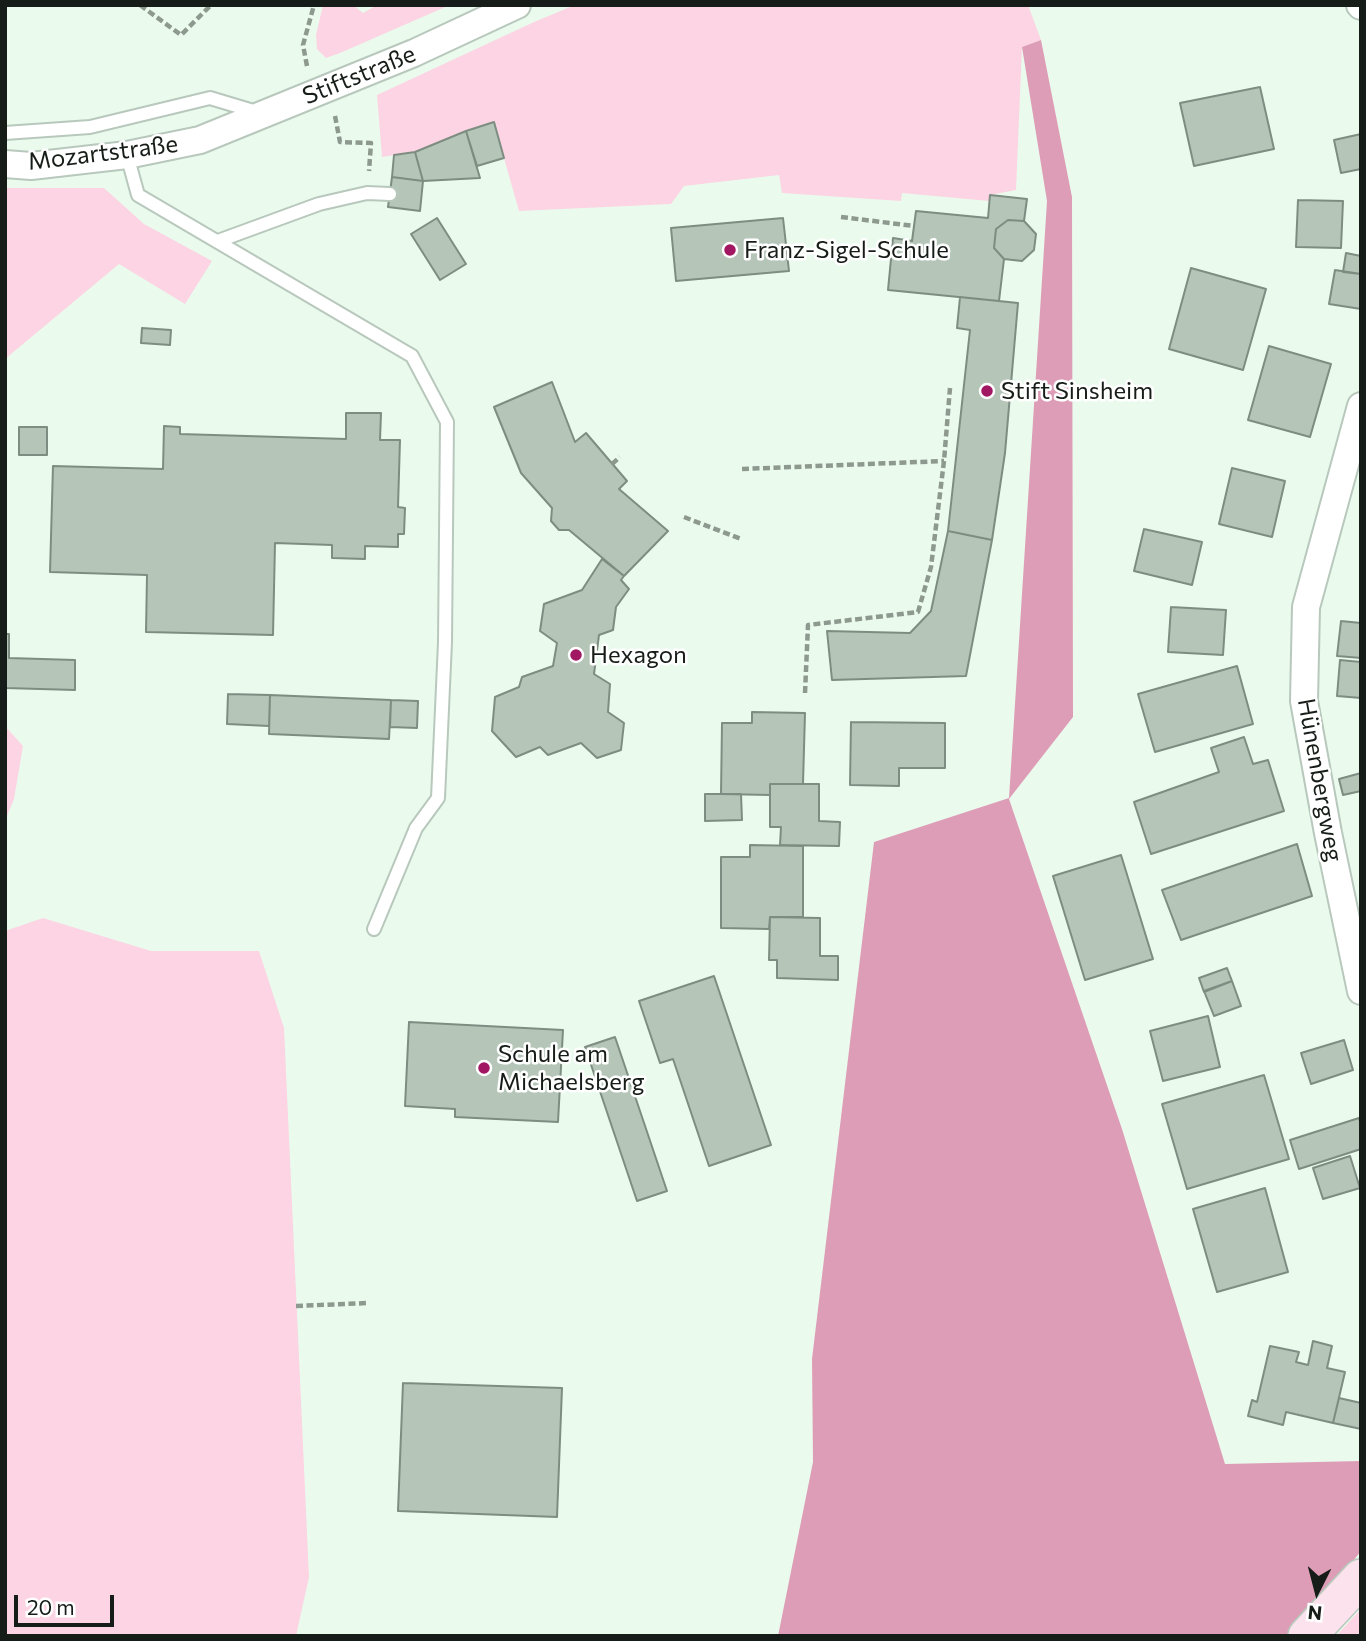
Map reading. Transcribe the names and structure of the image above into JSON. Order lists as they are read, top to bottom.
{
  "streets": {
    "street": ["Stiftstraße", "Mozartstraße", "Hünenbergweg"]
  },
  "crossings": [
    ["Stiftstraße", "Mozartstraße"]
  ],
  "places": [
    "Franz-Sigel-Schule",
    "Stift Sinsheim",
    "Hexagon",
    "Schule am Michaelsberg"
  ],
  "scale_bar": "20 m",
  "north": "bottom"
}
